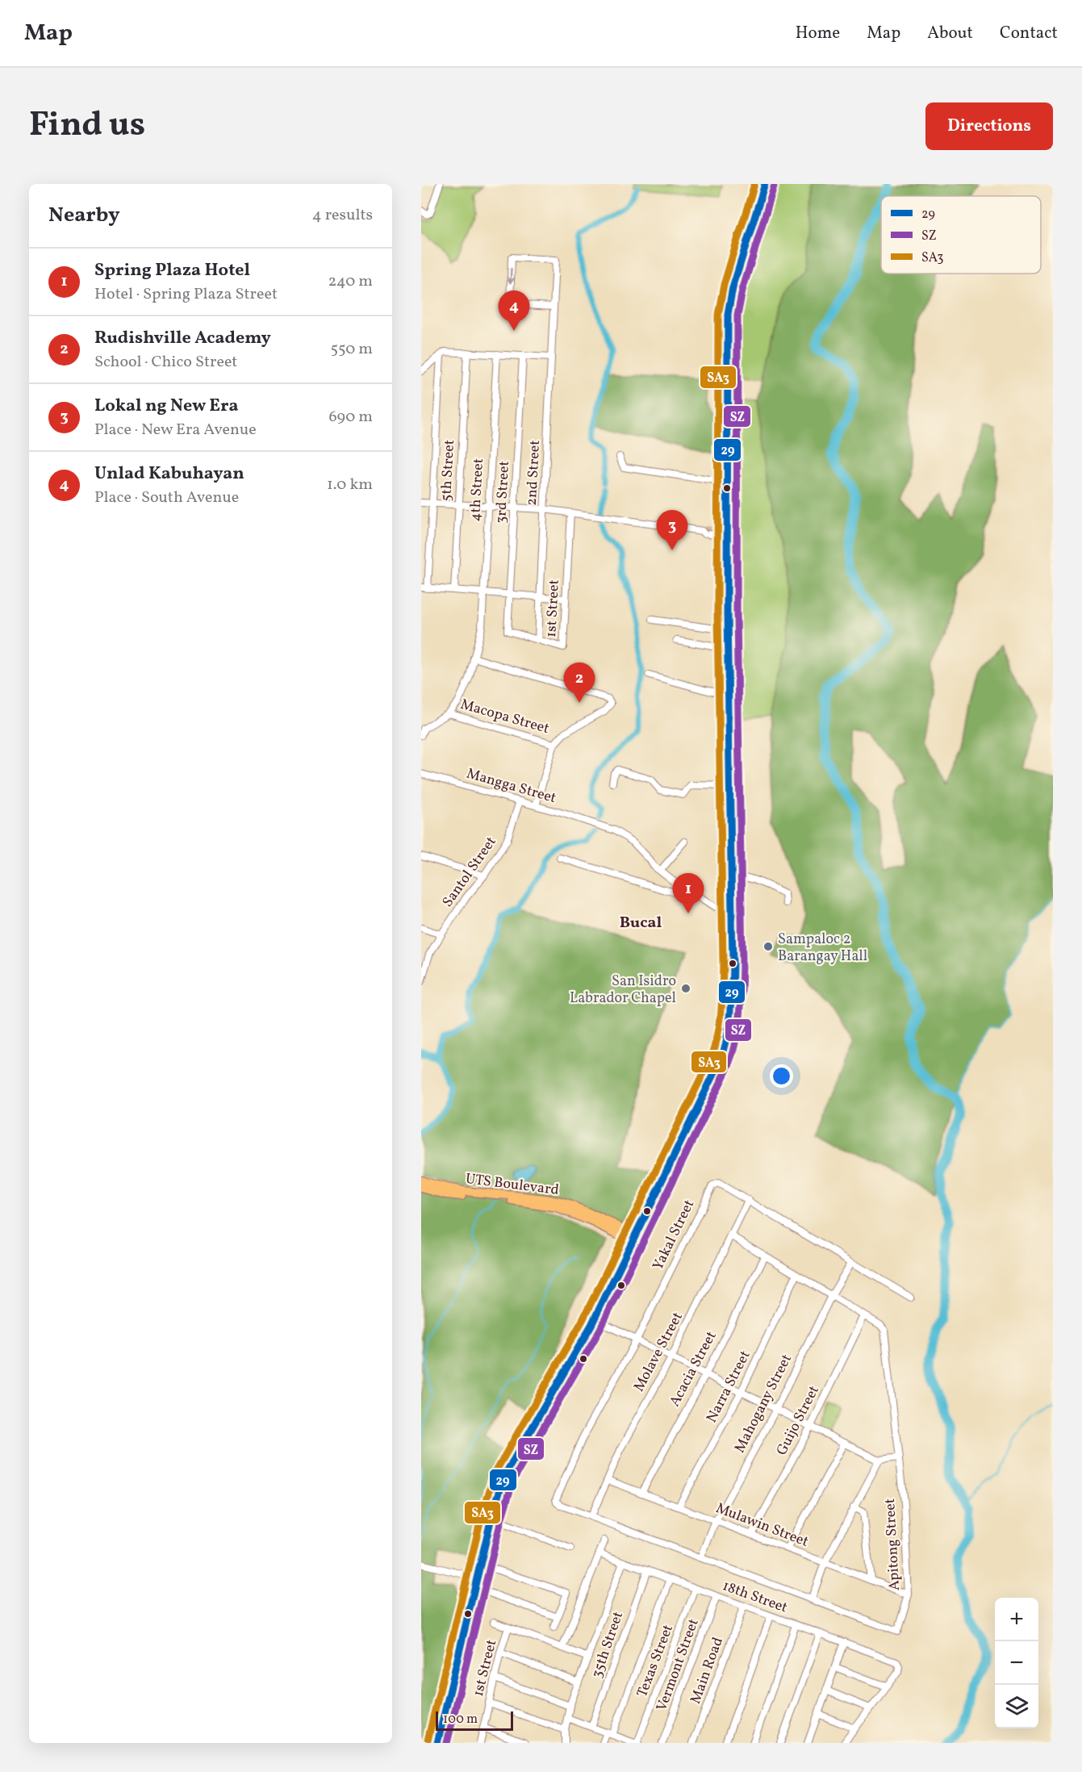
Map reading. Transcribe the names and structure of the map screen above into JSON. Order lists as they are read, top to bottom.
{
  "streets": {
    "main road": ["UTS Boulevard"],
    "street": [
      "5th Street",
      "2nd Street",
      "4th Street",
      "3rd Street",
      "1st Street",
      "Macopa Street",
      "Mangga Street",
      "Santol Street",
      "Yakal Street",
      "Molave Street",
      "Acacia Street",
      "Narra Street",
      "Mahogany Street",
      "Guijo Street",
      "Mulawin Street",
      "Apitong Street",
      "18th Street",
      "35th Street",
      "Texas Street",
      "Vermont Street",
      "Main Road"
    ]
  },
  "crossings": [
    ["2nd Street", "1st Street"],
    ["4th Street", "Macopa Street"],
    ["3rd Street", "1st Street"],
    ["Mangga Street", "Santol Street"],
    ["Yakal Street", "Molave Street"],
    ["Yakal Street", "Mahogany Street"],
    ["Yakal Street", "Apitong Street"],
    ["Molave Street", "Mulawin Street"],
    ["Molave Street", "Apitong Street"],
    ["Acacia Street", "Mulawin Street"],
    ["Acacia Street", "Apitong Street"],
    ["Narra Street", "Mulawin Street"],
    ["Narra Street", "Apitong Street"],
    ["Mahogany Street", "Mulawin Street"],
    ["Mahogany Street", "Apitong Street"],
    ["Guijo Street", "Mulawin Street"],
    ["Guijo Street", "Apitong Street"],
    ["Mulawin Street", "Apitong Street"],
    ["18th Street", "35th Street"],
    ["18th Street", "Texas Street"],
    ["18th Street", "Vermont Street"],
    ["18th Street", "Main Road"]
  ],
  "districts": ["Bucal"],
  "places": ["Sampaloc 2 Barangay Hall", "San Isidro Labrador Chapel"],
  "lines": ["transit line 29", "transit line SA3", "transit line SZ"],
  "legend": ["29", "SZ", "SA3"],
  "scale_bar": "100 m",
  "page": {
    "header": "Map",
    "nav": [
      "Home",
      "Map",
      "About",
      "Contact"
    ],
    "title": "Find us",
    "buttons": "Directions",
    "heading": ["Nearby", "4 results"],
    "list": [
      {
        "mark": "1",
        "name": "Spring Plaza Hotel",
        "note": "Hotel · Spring Plaza Street",
        "value": "240 m"
      },
      {
        "mark": "2",
        "name": "Rudishville Academy",
        "note": "School · Chico Street",
        "value": "550 m"
      },
      {
        "mark": "3",
        "name": "Lokal ng New Era",
        "note": "Place · New Era Avenue",
        "value": "690 m"
      },
      {
        "mark": "4",
        "name": "Unlad Kabuhayan",
        "note": "Place · South Avenue",
        "value": "1.0 km"
      }
    ],
    "pins": [
      "4",
      "3",
      "2",
      "1"
    ],
    "map_buttons": ["+", "−"],
    "scale": "100 m"
  }
}
